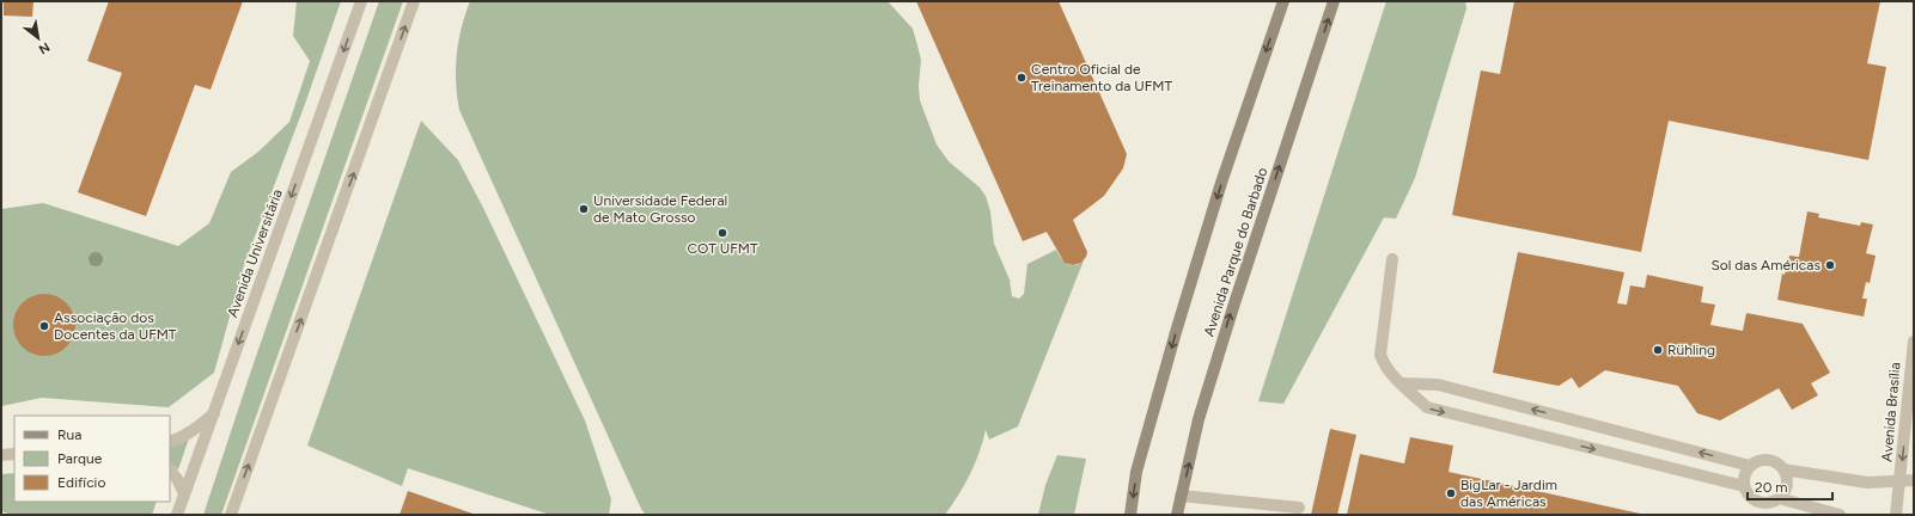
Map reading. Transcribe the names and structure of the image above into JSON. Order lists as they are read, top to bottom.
{
  "streets": {
    "main road": ["Avenida Parque do Barbado"],
    "street": ["Avenida Universitária", "Avenida Brasília"]
  },
  "one_way": ["Avenida Brasília"],
  "places": [
    "Centro Oficial de Treinamento da UFMT",
    "Universidade Federal de Mato Grosso",
    "COT UFMT",
    "Sol das Américas",
    "Associação dos Docentes da UFMT",
    "Rühling",
    "BigLar - Jardim das Américas"
  ],
  "legend": ["Rua", "Parque", "Edifício"],
  "scale_bar": "20 m",
  "north": "bottom right"
}
